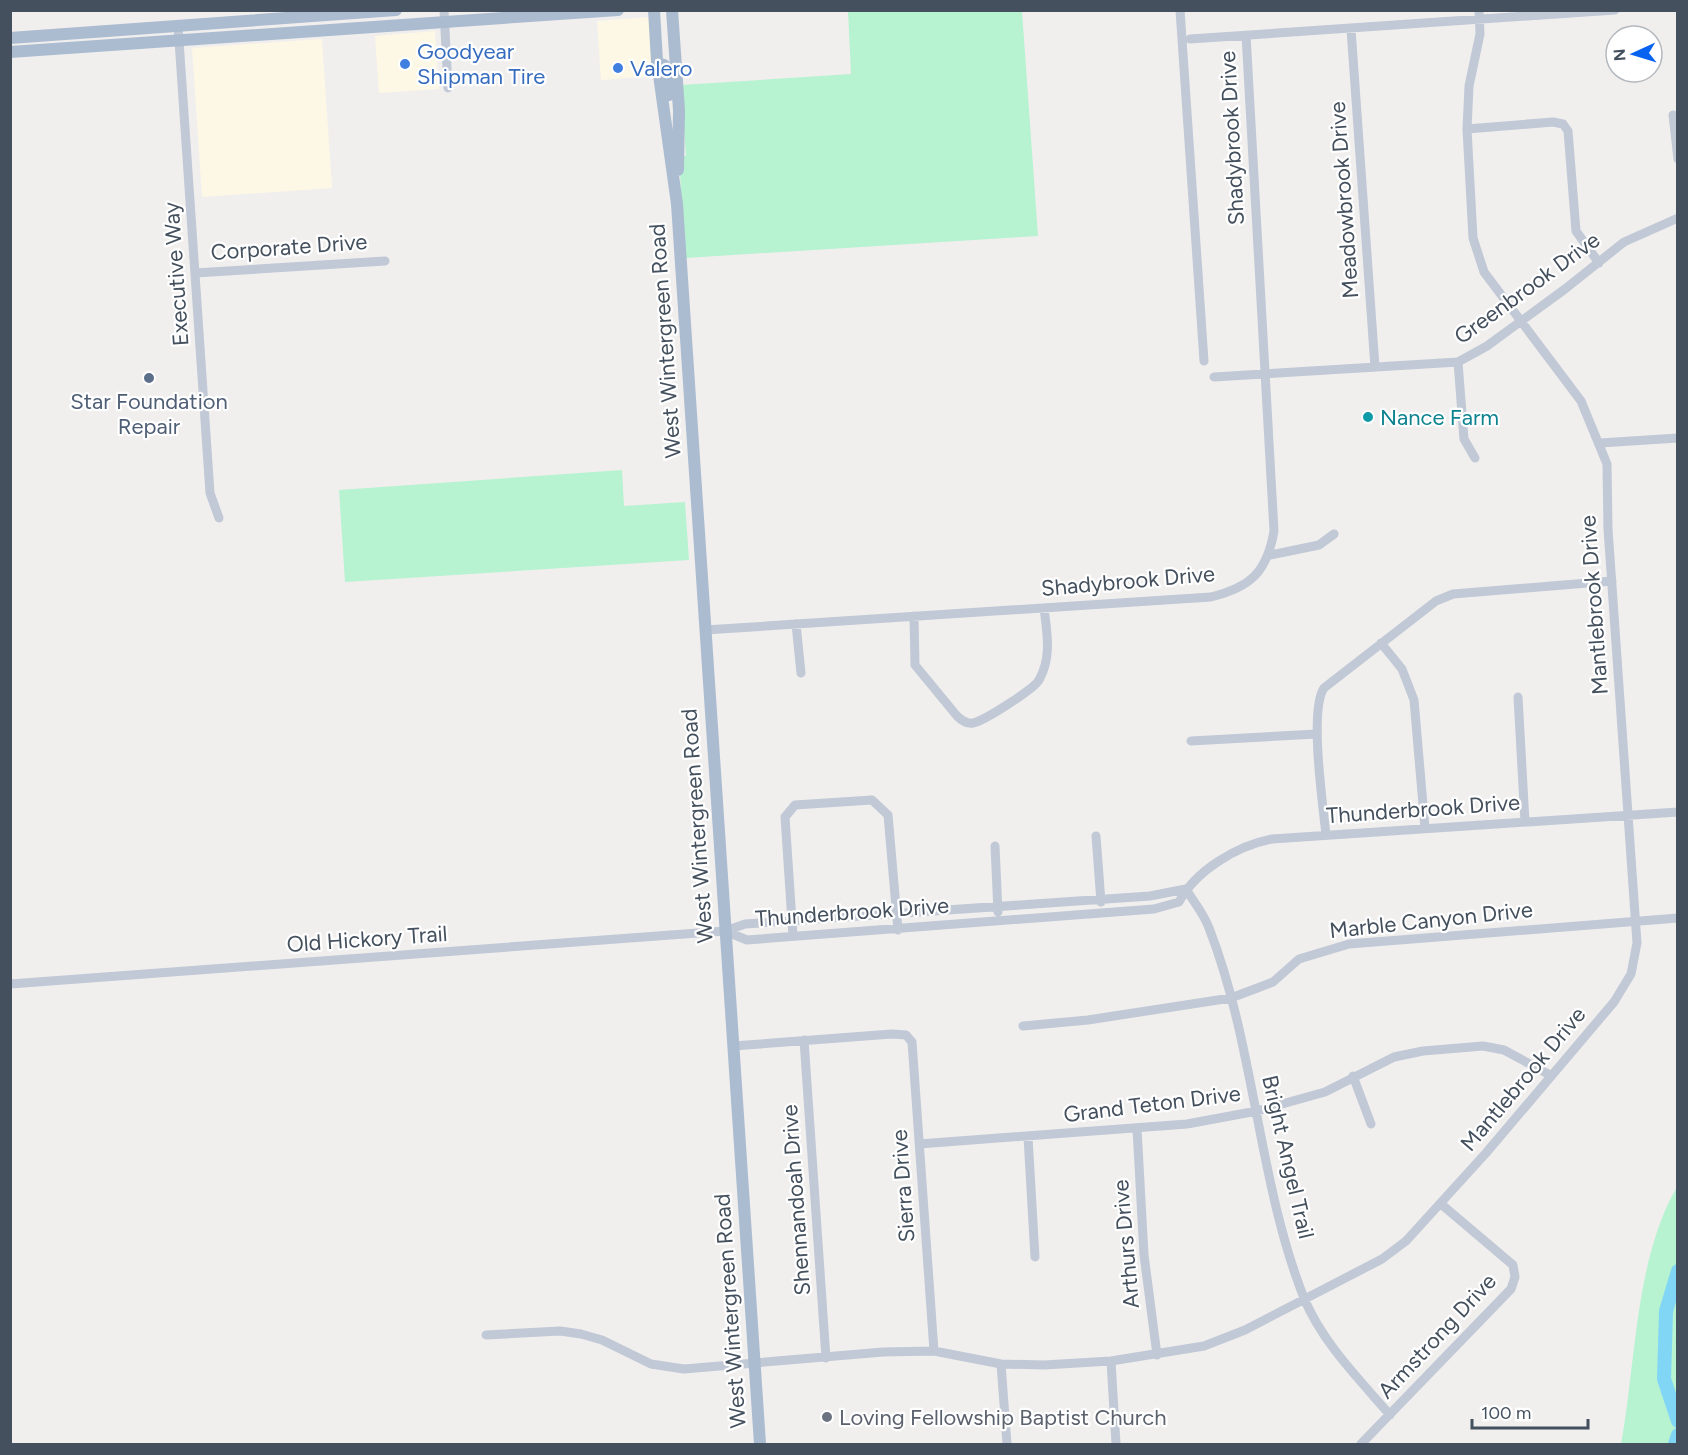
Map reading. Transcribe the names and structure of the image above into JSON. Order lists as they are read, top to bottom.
{
  "streets": {
    "main road": ["West Wintergreen Road"],
    "street": [
      "Shadybrook Drive",
      "Meadowbrook Drive",
      "Corporate Drive",
      "Executive Way",
      "Greenbrook Drive",
      "Mantlebrook Drive",
      "Thunderbrook Drive",
      "Marble Canyon Drive",
      "Old Hickory Trail",
      "Grand Teton Drive",
      "Bright Angel Trail",
      "Sierra Drive",
      "Shennandoah Drive",
      "Arthurs Drive",
      "Armstrong Drive"
    ]
  },
  "crossings": [
    ["Shadybrook Drive", "Greenbrook Drive"],
    ["Shadybrook Drive", "West Wintergreen Road"],
    ["Meadowbrook Drive", "Greenbrook Drive"],
    ["Corporate Drive", "Executive Way"],
    ["Greenbrook Drive", "Mantlebrook Drive"],
    ["West Wintergreen Road", "Mantlebrook Drive"],
    ["West Wintergreen Road", "Thunderbrook Drive"],
    ["West Wintergreen Road", "Old Hickory Trail"],
    ["Mantlebrook Drive", "Thunderbrook Drive"],
    ["Mantlebrook Drive", "Marble Canyon Drive"],
    ["Mantlebrook Drive", "Grand Teton Drive"],
    ["Mantlebrook Drive", "Bright Angel Trail"],
    ["Mantlebrook Drive", "Sierra Drive"],
    ["Mantlebrook Drive", "Shennandoah Drive"],
    ["Mantlebrook Drive", "Arthurs Drive"],
    ["Mantlebrook Drive", "Armstrong Drive"],
    ["Thunderbrook Drive", "Old Hickory Trail"],
    ["Thunderbrook Drive", "Bright Angel Trail"],
    ["Marble Canyon Drive", "Bright Angel Trail"],
    ["Grand Teton Drive", "Bright Angel Trail"],
    ["Grand Teton Drive", "Sierra Drive"],
    ["Grand Teton Drive", "Arthurs Drive"],
    ["Bright Angel Trail", "Armstrong Drive"],
    ["Sierra Drive", "Shennandoah Drive"]
  ],
  "places": [
    "Goodyear Shipman Tire",
    "Valero",
    "Star Foundation Repair",
    "Nance Farm",
    "Loving Fellowship Baptist Church"
  ],
  "scale_bar": "100 m",
  "north": "left"
}
